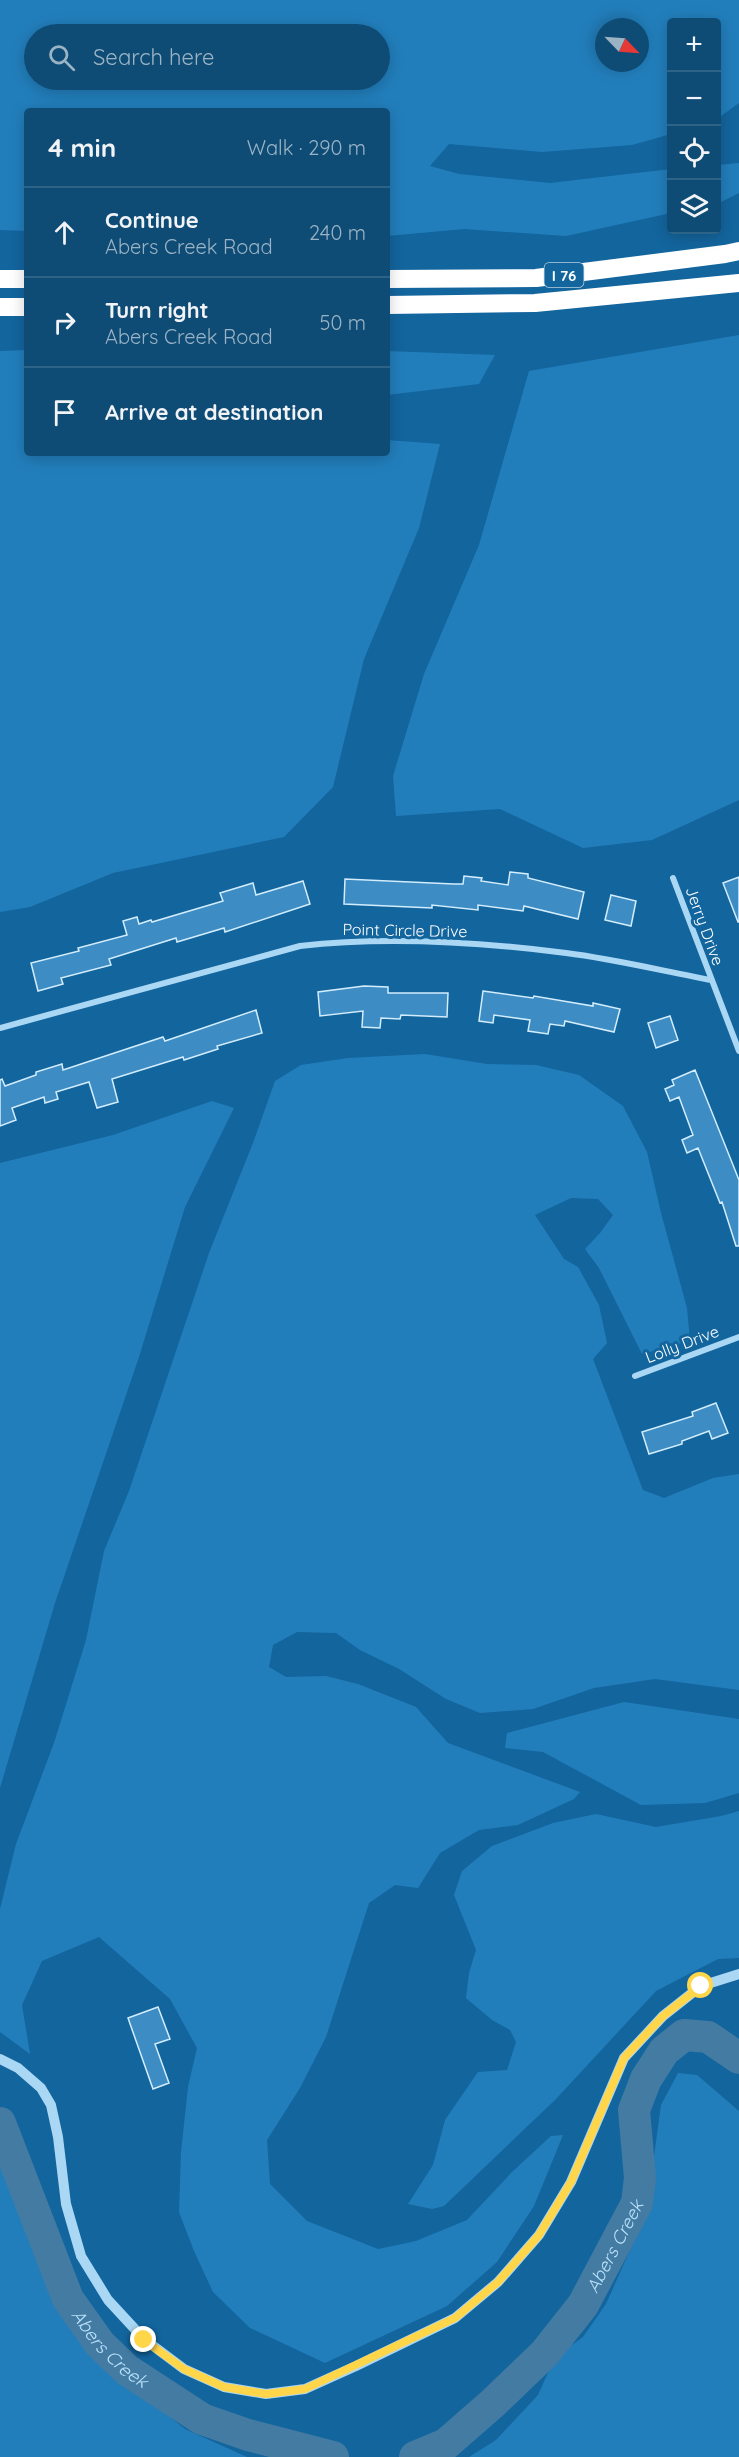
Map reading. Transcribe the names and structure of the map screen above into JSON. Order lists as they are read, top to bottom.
{
  "streets": {
    "highway": ["I 76"],
    "street": ["Jerry Drive", "Point Circle Drive", "Lolly Drive"]
  },
  "crossings": [
    ["Jerry Drive", "Point Circle Drive"]
  ],
  "water": ["Abers Creek"],
  "north": "bottom right",
  "page": {
    "map_buttons": ["+", "−"],
    "search": "Search here",
    "heading": ["4 min", "Walk · 290 m"],
    "list": [
      ["Continue", "Abers Creek Road", "240 m"],
      ["Turn right", "Abers Creek Road", "50 m"],
      "Arrive at destination"
    ]
  }
}
